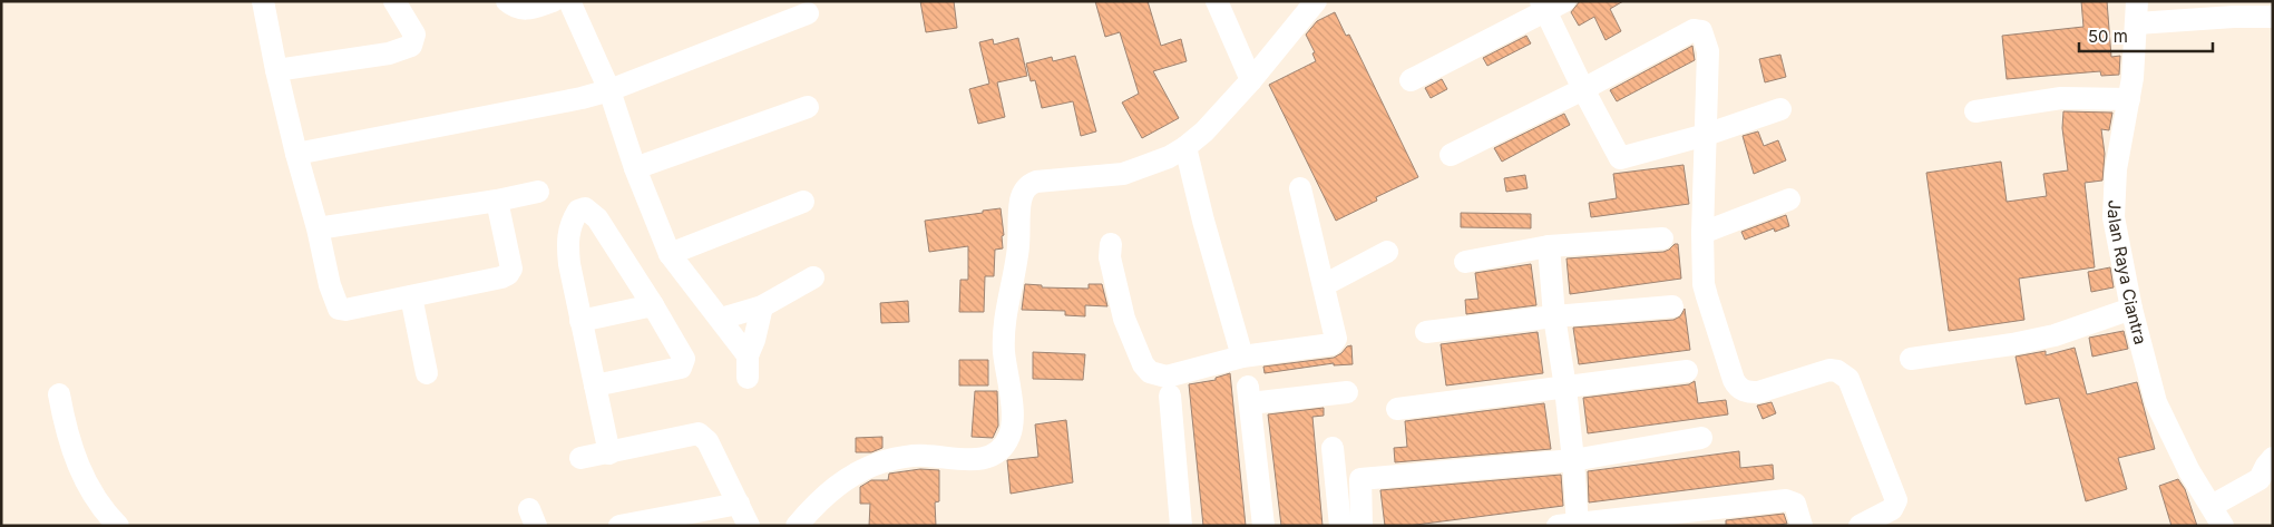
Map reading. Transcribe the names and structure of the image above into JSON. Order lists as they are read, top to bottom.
{
  "streets": {
    "street": ["Jalan Raya Ciantra"]
  },
  "scale_bar": "50 m"
}
